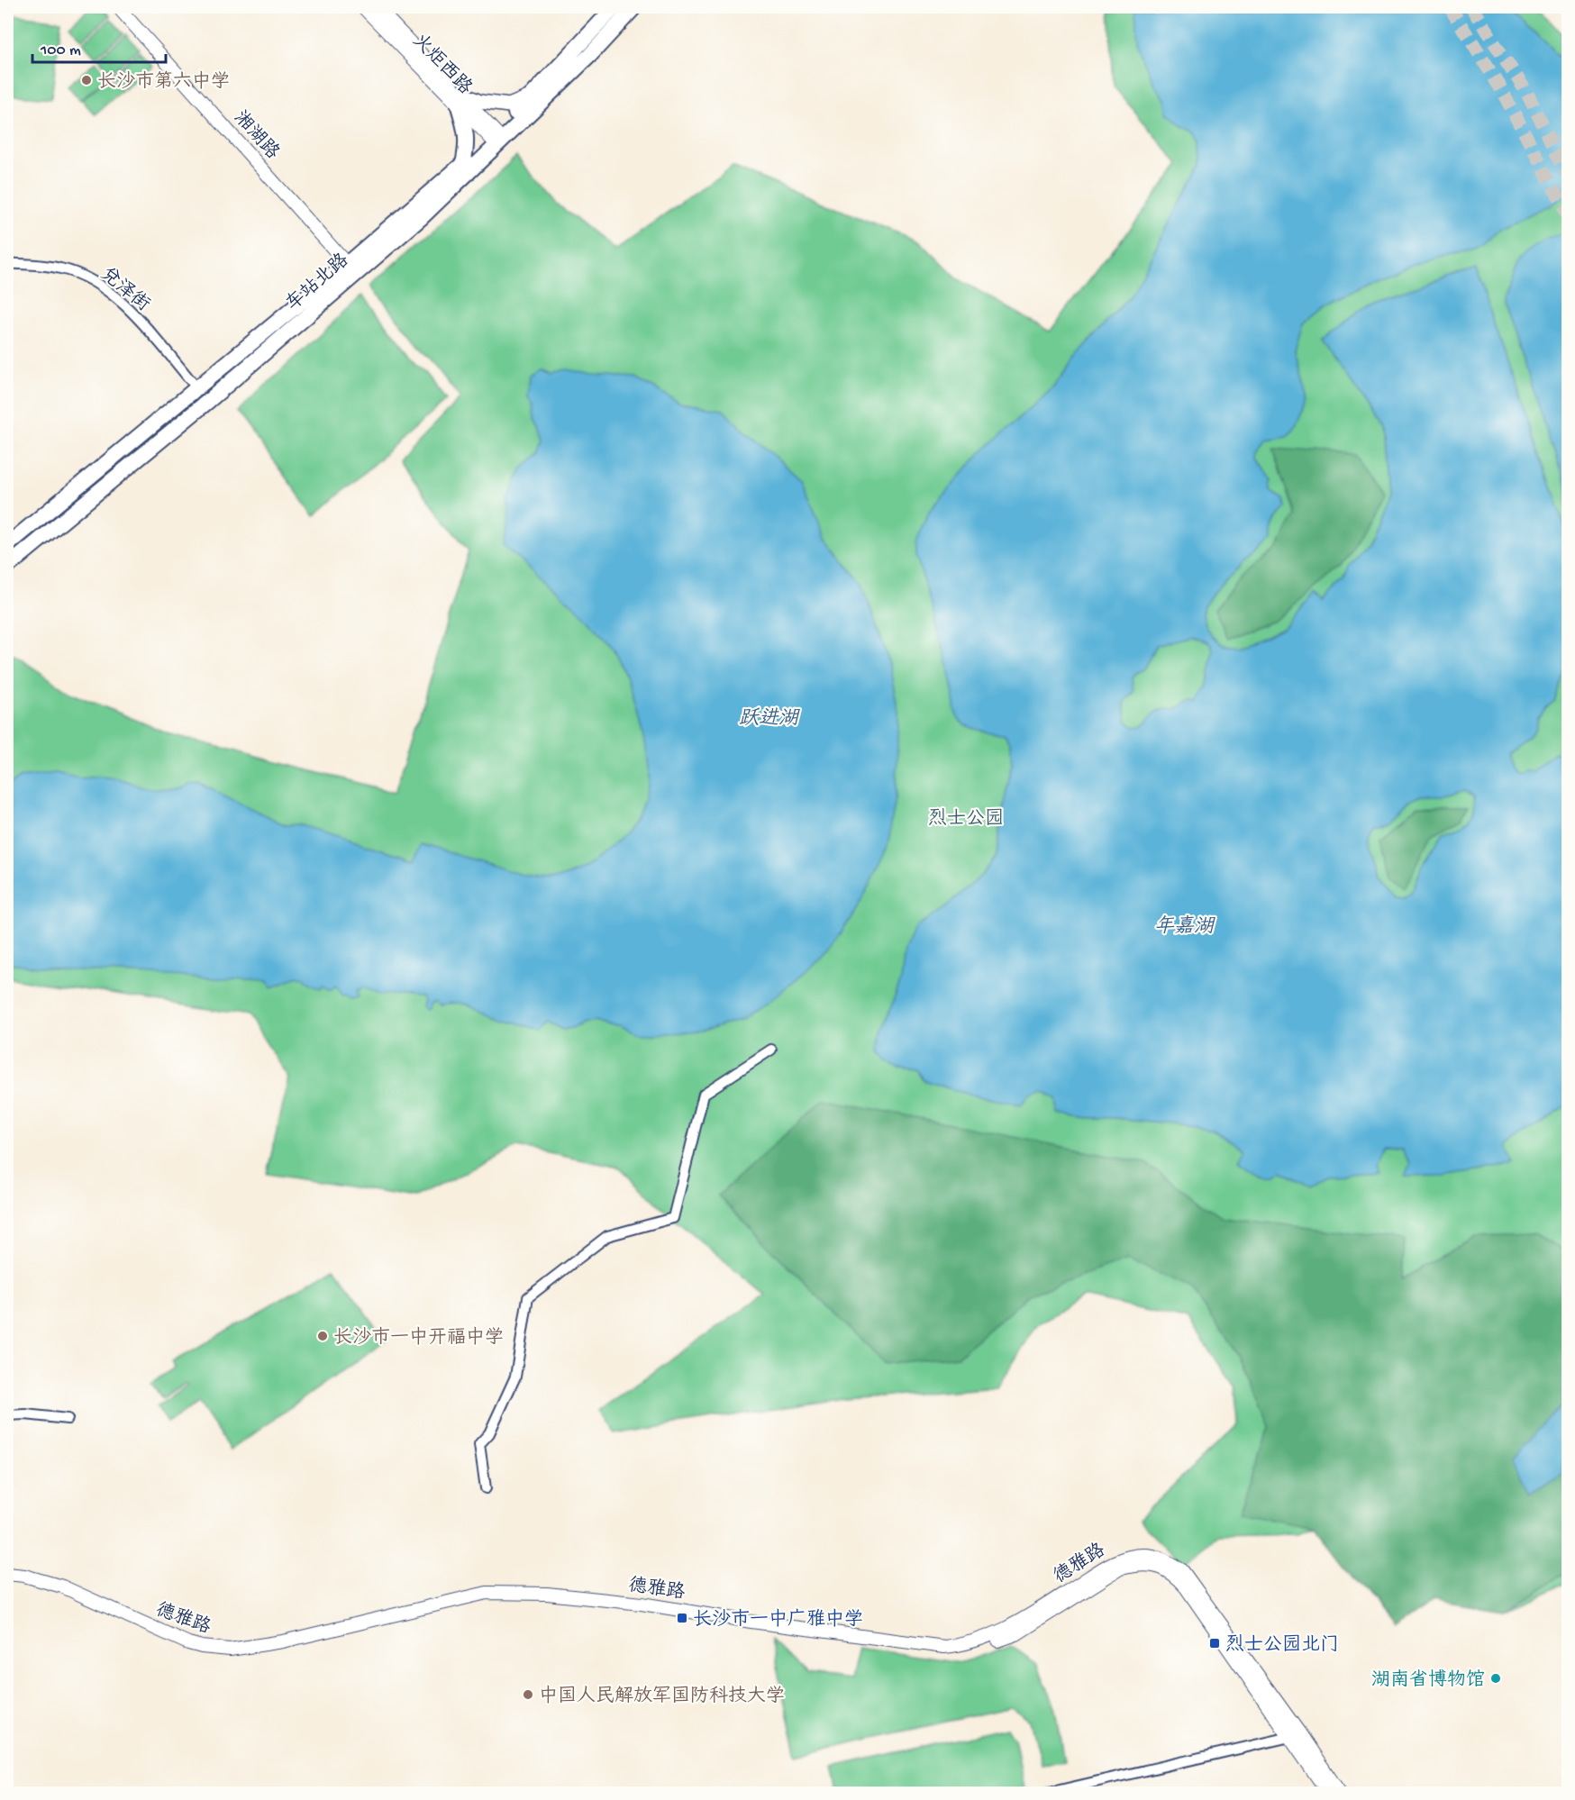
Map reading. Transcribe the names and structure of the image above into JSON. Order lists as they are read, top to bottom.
{
  "streets": {
    "main road": ["车站北路"],
    "street": [
      "火炬西路",
      "湘湖路",
      "兑泽街",
      "德雅路"
    ]
  },
  "crossings": [
    ["火炬西路", "车站北路"],
    ["湘湖路", "车站北路"],
    ["车站北路", "兑泽街"]
  ],
  "water": ["跃进湖", "年嘉湖"],
  "parks": ["烈士公园"],
  "places": {
    "other": [
      "长沙市第六中学",
      "长沙市一中开福中学",
      "湖南省博物馆",
      "中国人民解放军国防科技大学"
    ],
    "transit": ["长沙市一中广雅中学", "烈士公园北门"]
  },
  "scale_bar": "100 m"
}
